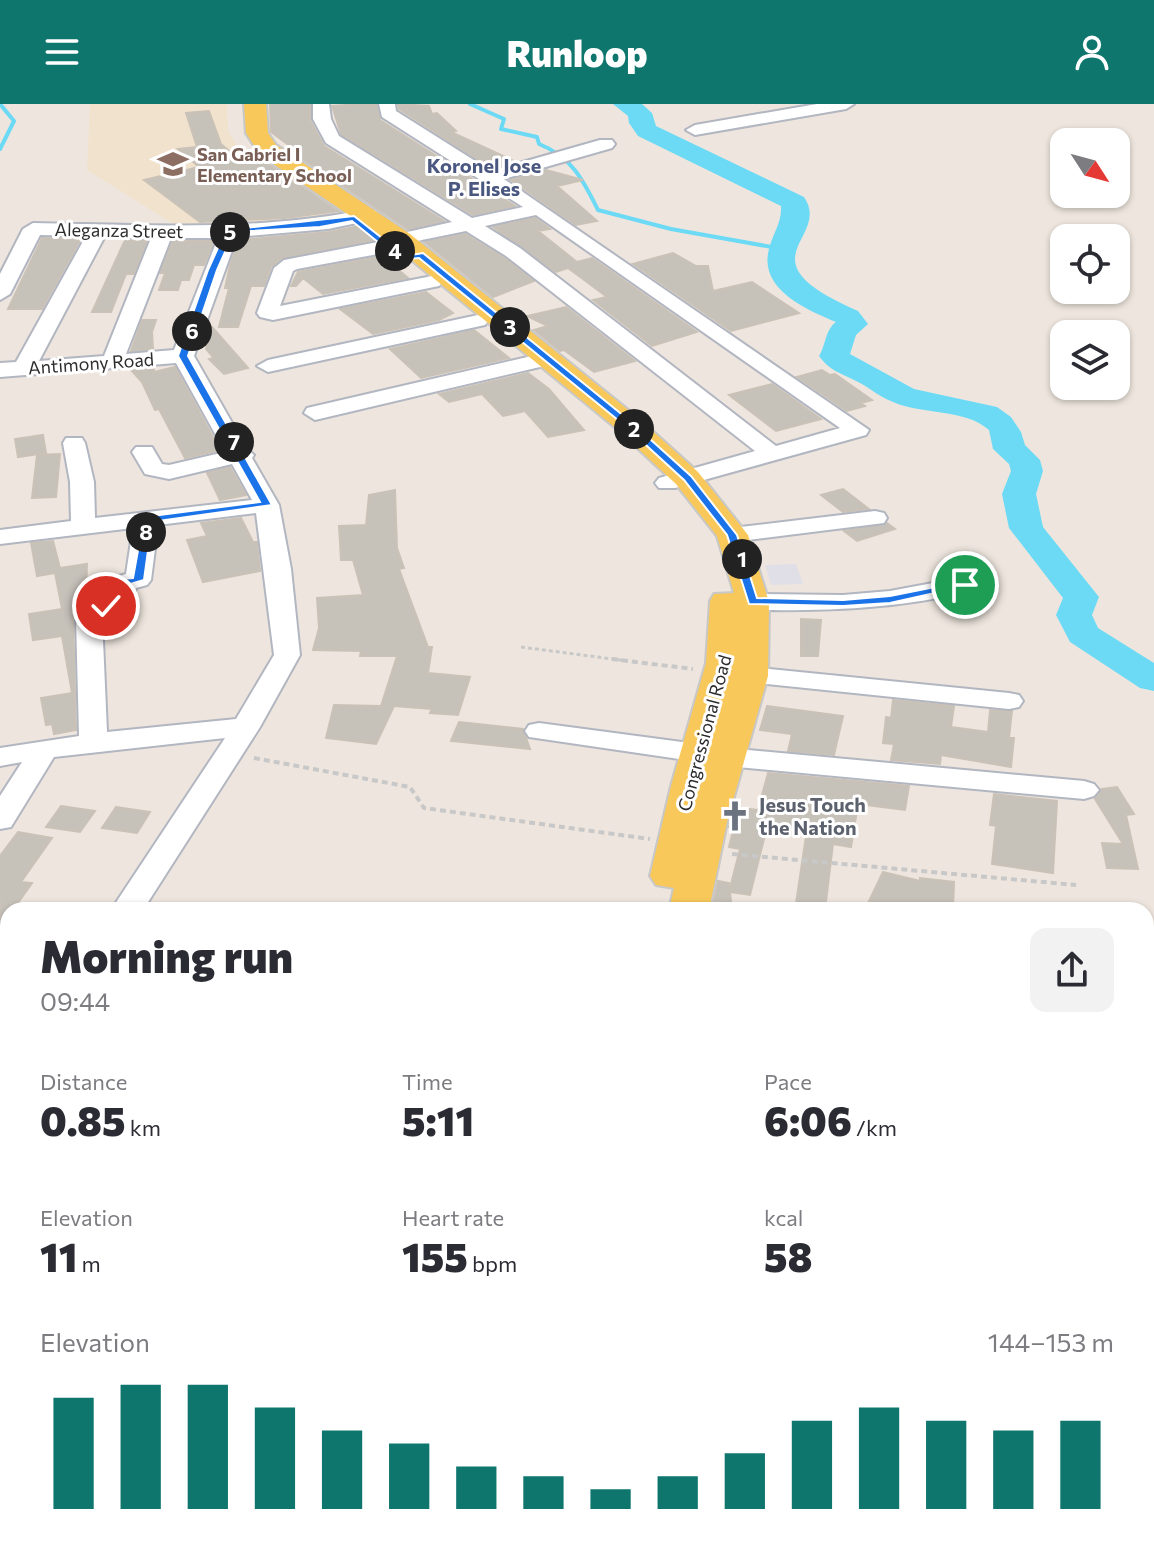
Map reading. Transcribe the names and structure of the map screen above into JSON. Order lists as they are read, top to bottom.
{
  "streets": {
    "main road": ["Congressional Road"],
    "street": ["Aleganza Street", "Antimony Road"]
  },
  "crossings": [
    ["Aleganza Street", "Congressional Road"]
  ],
  "districts": ["Koronel Jose P. Elises"],
  "places": {
    "school or university": ["San Gabriel I Elementary School"],
    "church": ["Jesus Touch the Nation"]
  },
  "north": "bottom right",
  "page": {
    "header": "Runloop",
    "pins": [
      "5",
      "4",
      "3",
      "6",
      "2",
      "7",
      "8",
      "1"
    ],
    "heading": ["Morning run", "09:44"],
    "stats": [
      ["Distance", "0.85 km"],
      ["Time", "5:11"],
      ["Pace", "6:06 /km"],
      ["Elevation", "11 m"],
      ["Heart rate", "155 bpm"],
      ["kcal", "58"]
    ],
    "chart": ["Elevation", "144–153 m"]
  }
}
